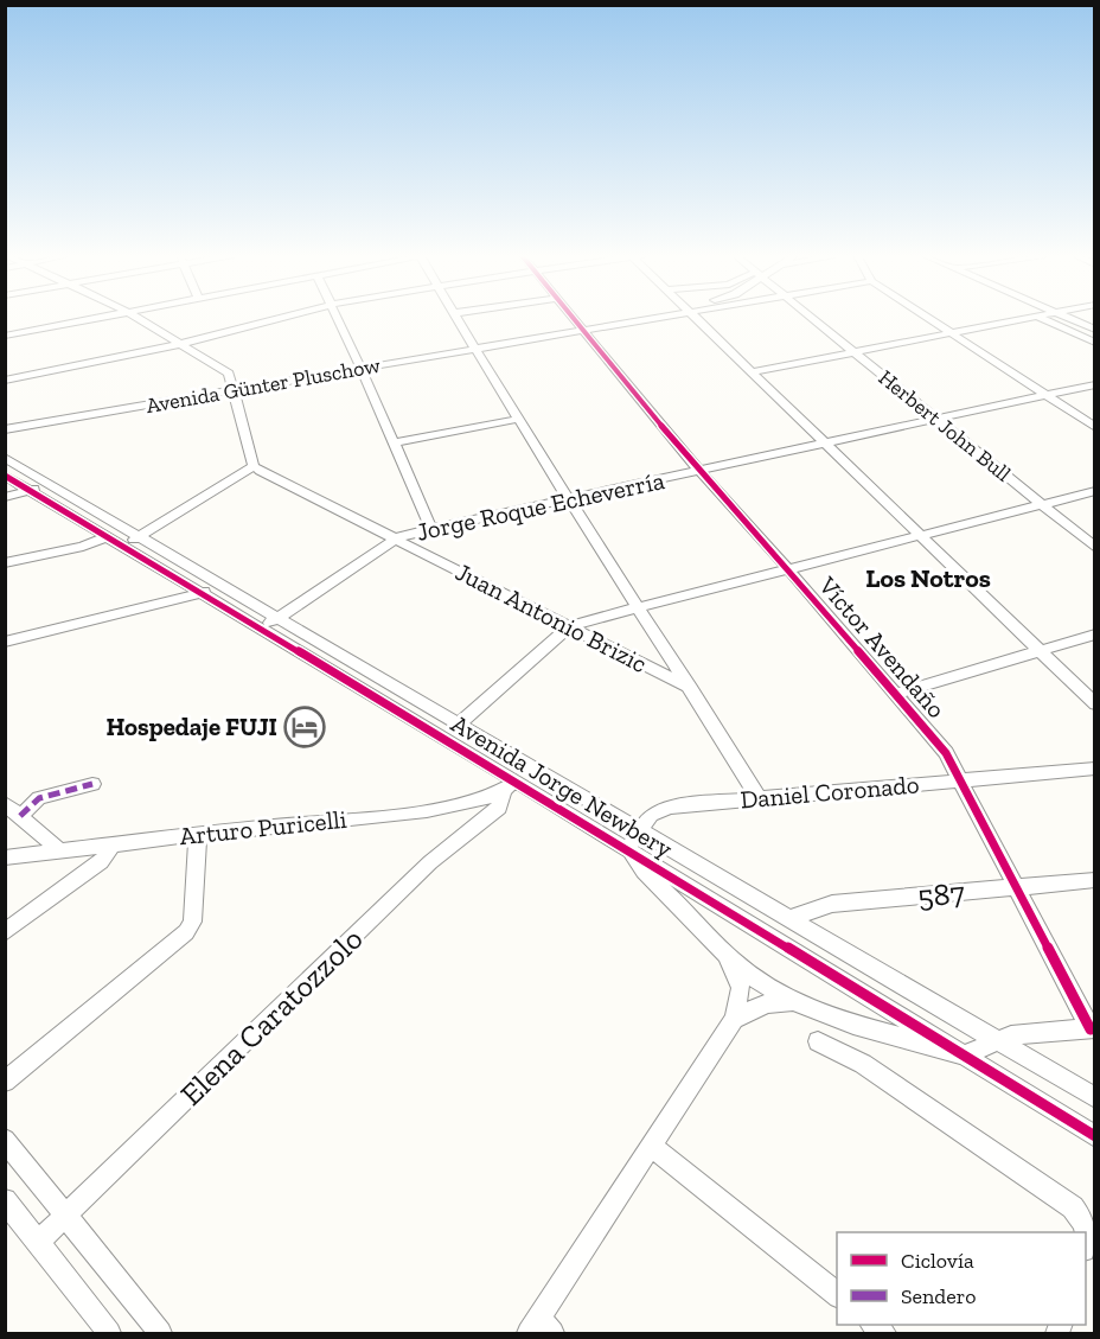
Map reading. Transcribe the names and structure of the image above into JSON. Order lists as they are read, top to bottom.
{
  "streets": {
    "street": [
      "Avenida Günter Pluschow",
      "Herbert John Bull",
      "Jorge Roque Echeverría",
      "Juan Antonio Brizic",
      "Víctor Avendaño",
      "Avenida Jorge Newbery",
      "Daniel Coronado",
      "Arturo Puricelli",
      "587",
      "Elena Caratozzolo"
    ]
  },
  "crossings": [
    ["Avenida Günter Pluschow", "Víctor Avendaño"],
    ["Herbert John Bull", "Jorge Roque Echeverría"],
    ["Jorge Roque Echeverría", "Juan Antonio Brizic"],
    ["Jorge Roque Echeverría", "Víctor Avendaño"],
    ["Jorge Roque Echeverría", "Avenida Jorge Newbery"],
    ["Víctor Avendaño", "Daniel Coronado"],
    ["Víctor Avendaño", "587"],
    ["Avenida Jorge Newbery", "Daniel Coronado"],
    ["Avenida Jorge Newbery", "Arturo Puricelli"],
    ["Avenida Jorge Newbery", "587"],
    ["Avenida Jorge Newbery", "Elena Caratozzolo"],
    ["Arturo Puricelli", "Elena Caratozzolo"]
  ],
  "districts": ["Los Notros"],
  "places": {
    "hotel": ["Hospedaje FUJI"]
  },
  "legend": ["Ciclovía", "Sendero"]
}
